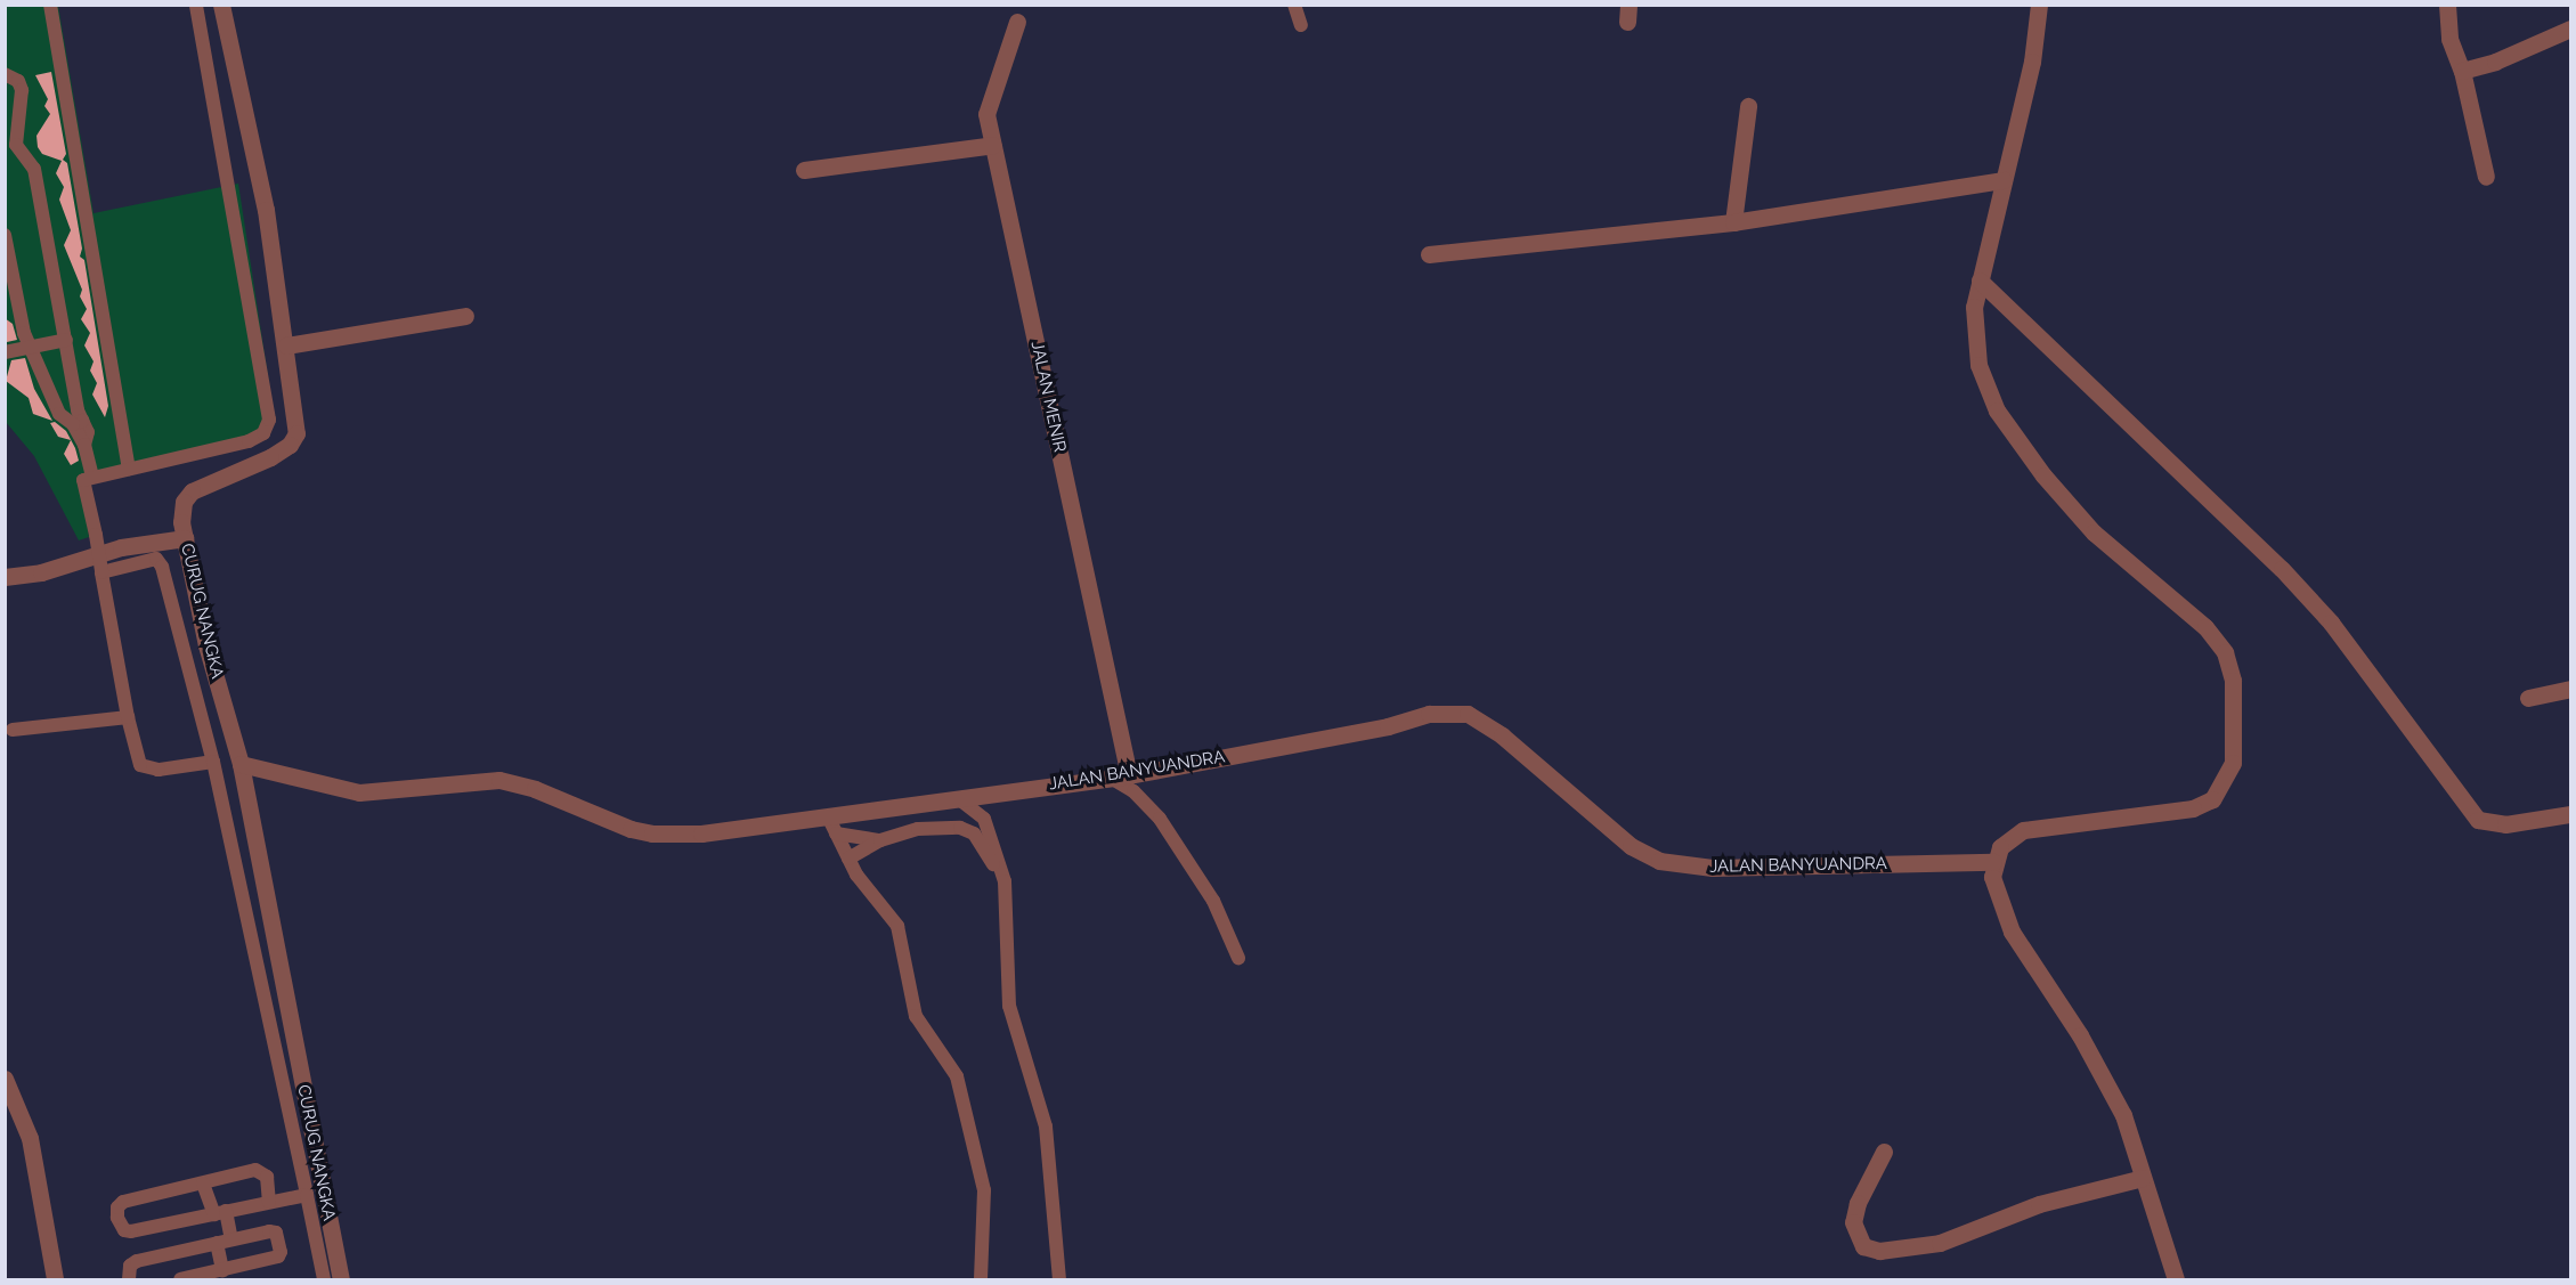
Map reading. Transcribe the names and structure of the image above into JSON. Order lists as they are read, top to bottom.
{
  "streets": {
    "street": ["JALAN MENIR", "CURUG NANGKA", "JALAN BANYUANDRA"]
  },
  "crossings": [
    ["JALAN MENIR", "JALAN BANYUANDRA"],
    ["CURUG NANGKA", "JALAN BANYUANDRA"]
  ]
}
